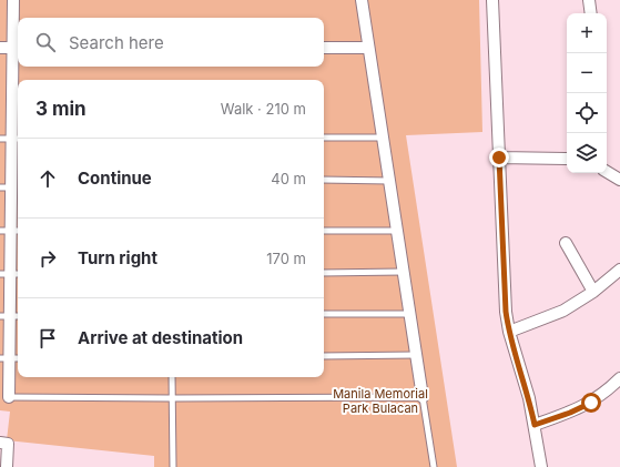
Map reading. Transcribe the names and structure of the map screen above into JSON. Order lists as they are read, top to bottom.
{
  "parks": ["Manila Memorial Park Bulacan"],
  "page": {
    "map_buttons": ["+", "−"],
    "search": "Search here",
    "heading": ["3 min", "Walk · 210 m"],
    "list": [
      ["Continue", "40 m"],
      ["Turn right", "170 m"],
      "Arrive at destination"
    ]
  }
}
